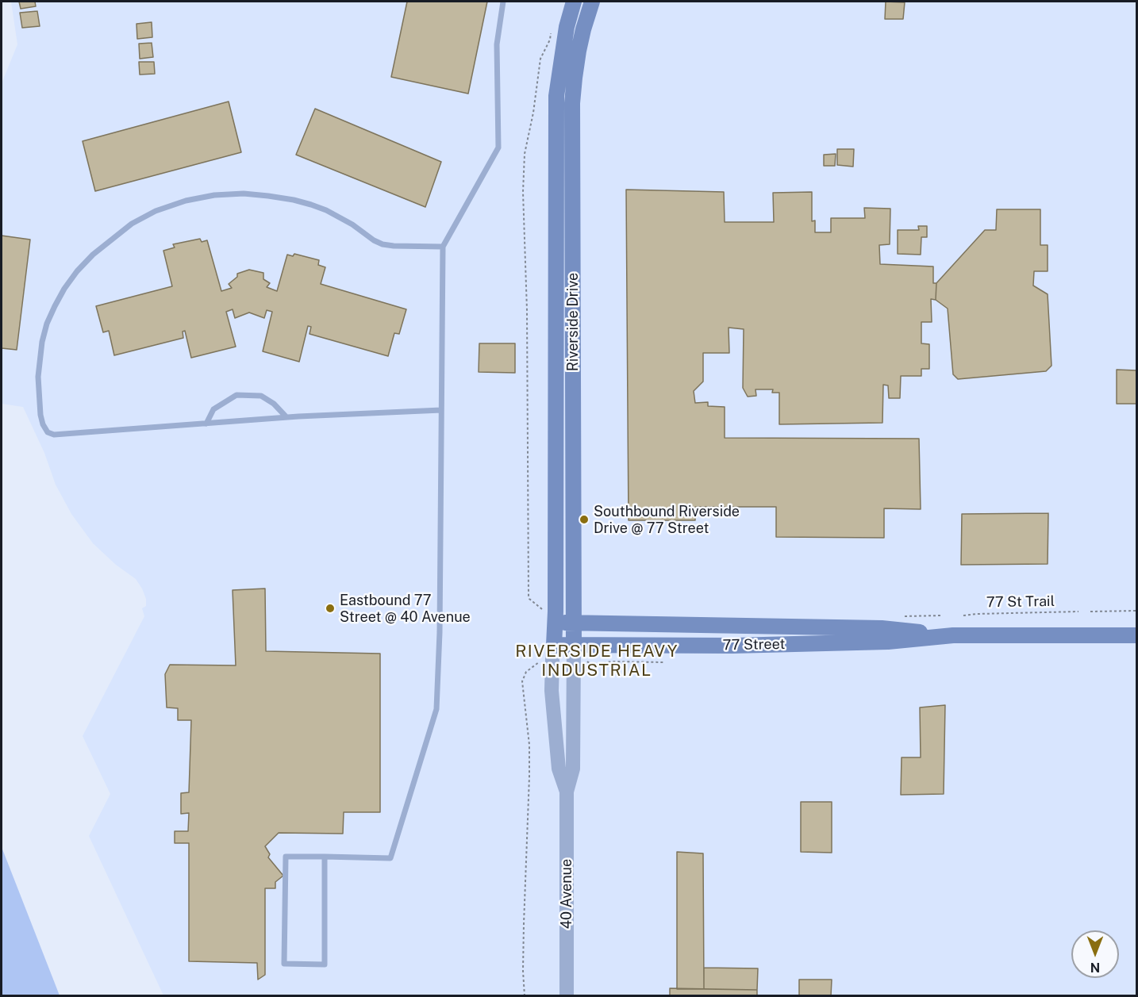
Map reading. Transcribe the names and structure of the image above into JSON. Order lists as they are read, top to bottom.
{
  "streets": {
    "main road": ["Riverside Drive", "77 Street", "40 Avenue"],
    "path": ["77 St Trail"]
  },
  "crossings": [
    ["Riverside Drive", "77 Street"],
    ["Riverside Drive", "40 Avenue"],
    ["77 Street", "40 Avenue"]
  ],
  "districts": ["RIVERSIDE HEAVY INDUSTRIAL"],
  "places": ["Southbound Riverside Drive @ 77 Street", "Eastbound 77 Street @ 40 Avenue"],
  "north": "bottom"
}
